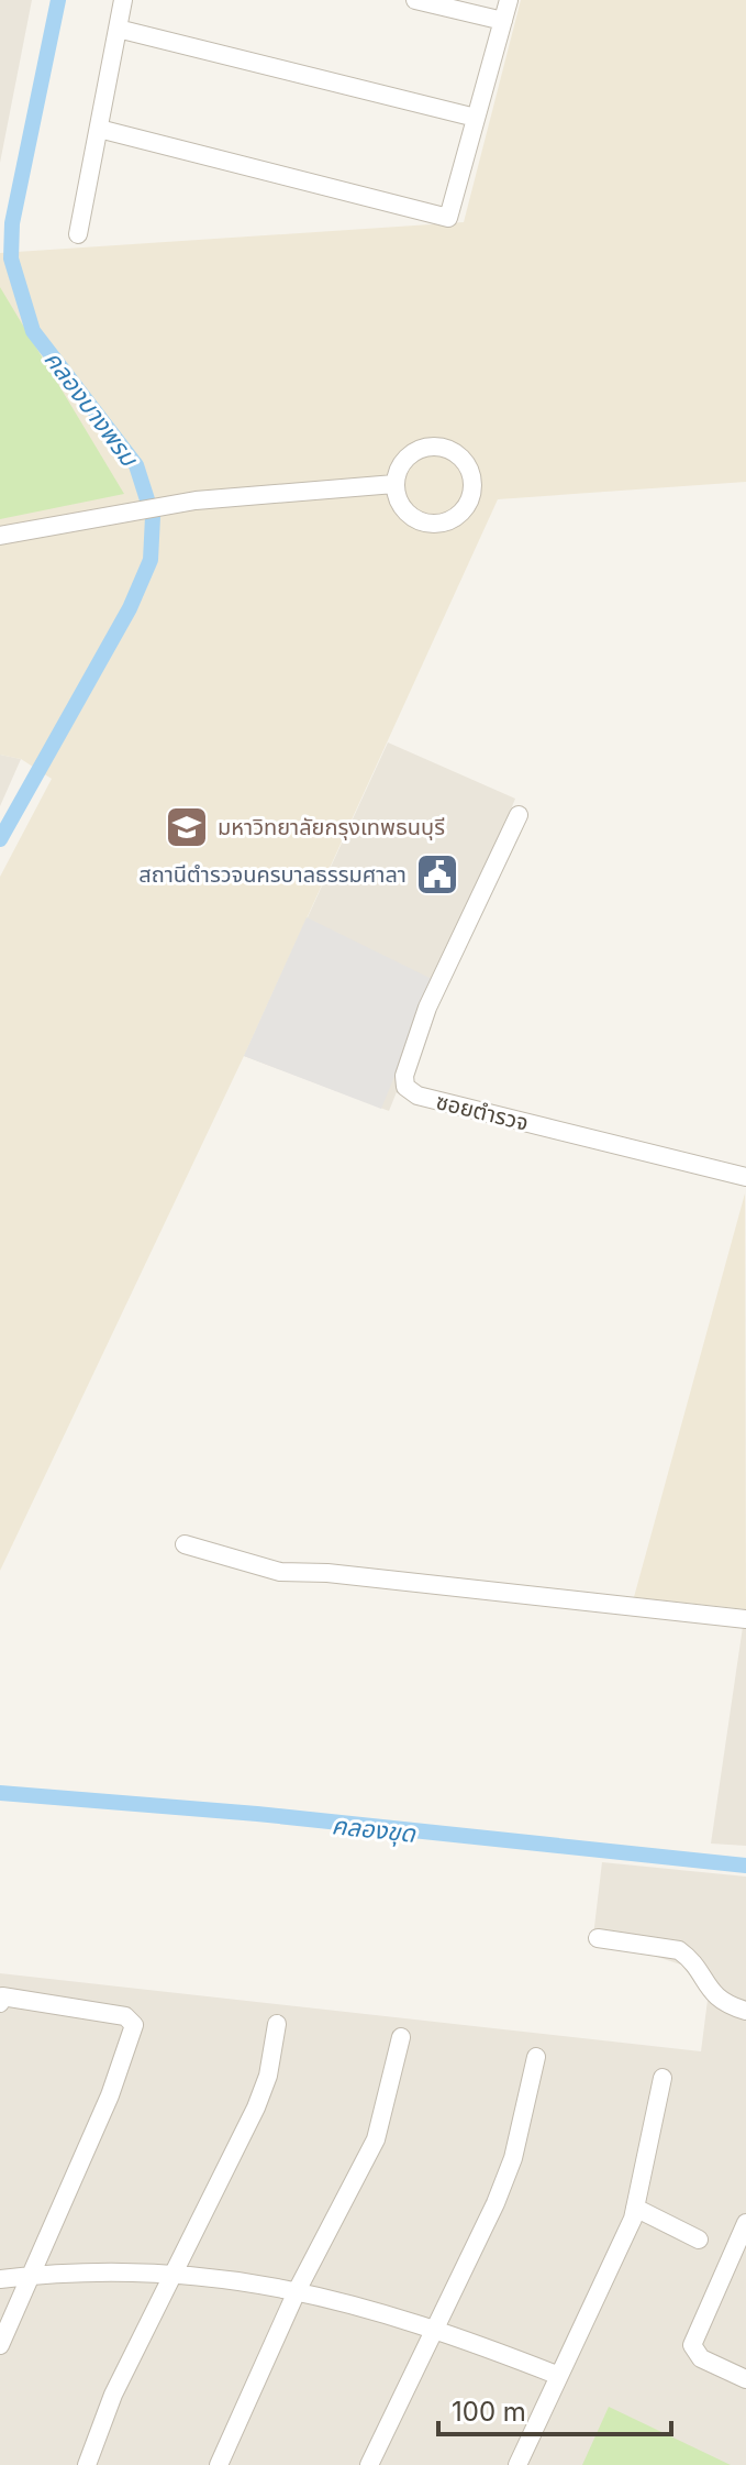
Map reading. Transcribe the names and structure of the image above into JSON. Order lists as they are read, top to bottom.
{
  "streets": {
    "street": ["ซอยตำรวจ"]
  },
  "water": ["คลองบางพรม", "คลองขุด"],
  "places": {
    "school or university": ["มหาวิทยาลัยกรุงเทพธนบุรี"],
    "public building": ["สถานีตำรวจนครบาลธรรมศาลา"]
  },
  "scale_bar": "100 m"
}
